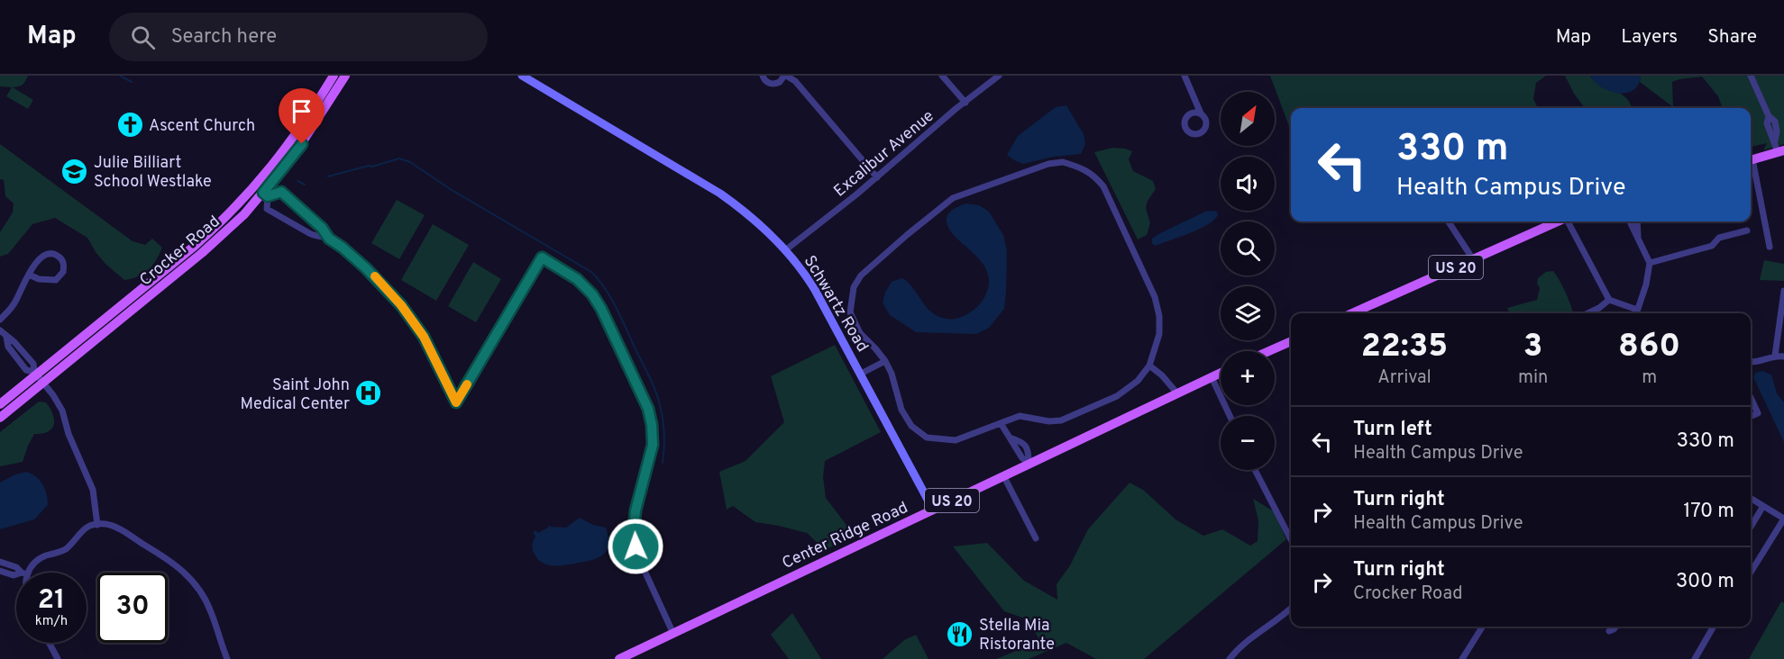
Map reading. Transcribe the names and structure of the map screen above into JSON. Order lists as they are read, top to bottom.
{
  "streets": {
    "main road": ["Crocker Road", "US 20", "Center Ridge Road"],
    "street": ["Excalibur Avenue", "Schwartz Road"]
  },
  "crossings": [
    ["Excalibur Avenue", "Schwartz Road"],
    ["Schwartz Road", "Center Ridge Road"]
  ],
  "places": {
    "church": ["Ascent Church"],
    "school or university": ["Julie Billiart School Westlake"],
    "hospital": ["Saint John Medical Center"],
    "restaurant": ["Stella Mia Ristorante"]
  },
  "north": "top right",
  "page": {
    "header": "Map",
    "search": "Search here",
    "nav": ["Map", "Layers", "Share"],
    "map_buttons": ["+", "−"],
    "turn": ["330 m", "Health Campus Drive"],
    "eta": [
      "22:35",
      "Arrival",
      "3",
      "min",
      "860",
      "m"
    ],
    "list": [
      {
        "name": "Turn left",
        "note": "Health Campus Drive",
        "value": "330 m"
      },
      {
        "name": "Turn right",
        "note": "Health Campus Drive",
        "value": "170 m"
      },
      {
        "name": "Turn right",
        "note": "Crocker Road",
        "value": "300 m"
      }
    ],
    "speed": "21 km/h",
    "limit": "30"
  }
}
